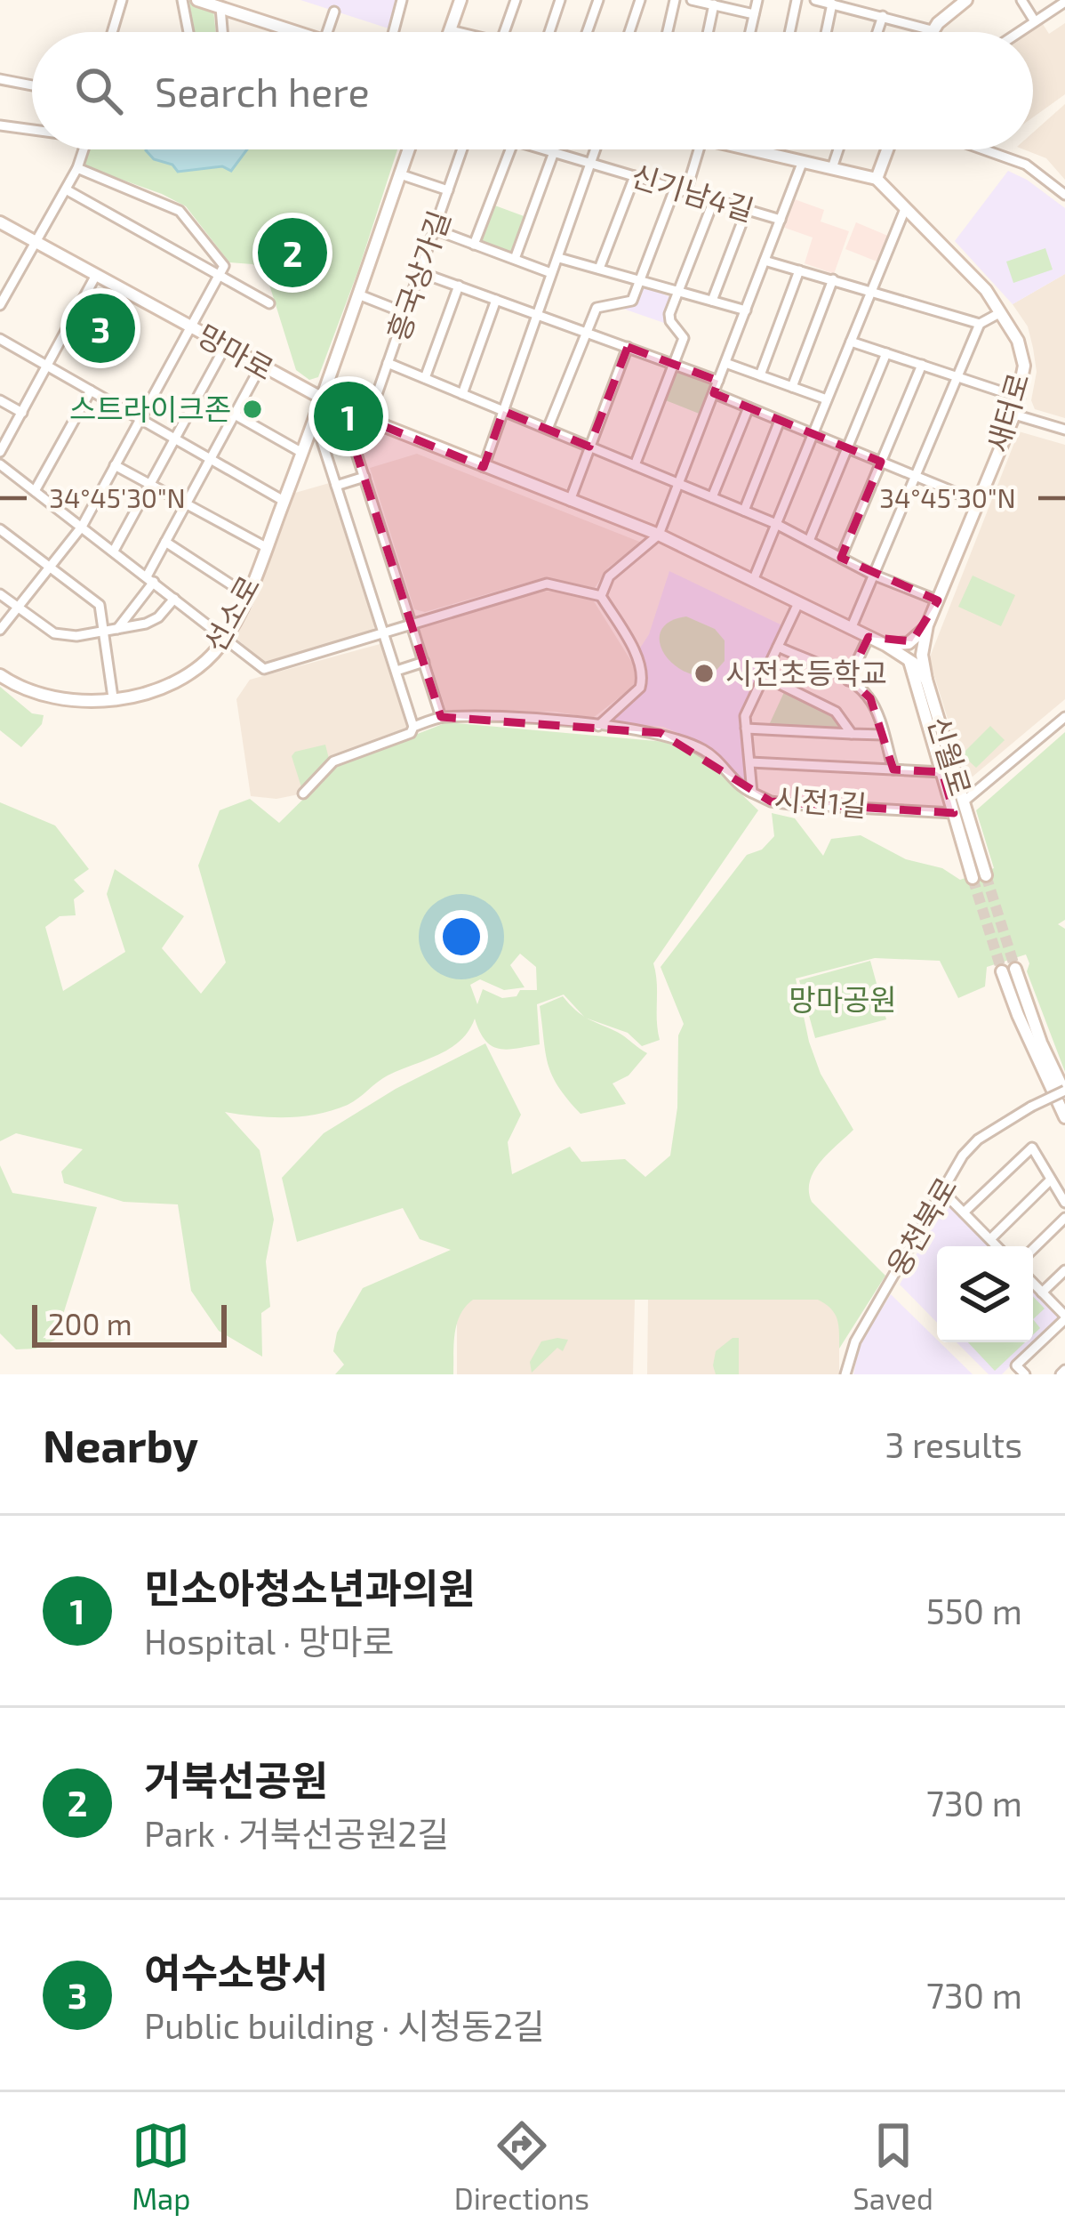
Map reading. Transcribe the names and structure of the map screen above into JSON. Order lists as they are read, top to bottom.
{
  "streets": {
    "street": [
      "신기남4길",
      "흥국상가길",
      "망마로",
      "새터로",
      "선소로",
      "신월로",
      "시전1길",
      "웅천북로"
    ]
  },
  "crossings": [
    ["흥국상가길", "망마로"],
    ["망마로", "선소로"],
    ["망마로", "신월로"],
    ["망마로", "시전1길"],
    ["새터로", "신월로"],
    ["신월로", "시전1길"]
  ],
  "parks": ["망마공원"],
  "places": ["스트라이크존", "시전초등학교"],
  "scale_bar": "200 m",
  "page": {
    "search": "Search here",
    "pins": ["2", "3", "1"],
    "scale": "200 m",
    "heading": ["Nearby", "3 results"],
    "list": [
      {
        "mark": "1",
        "name": "민소아청소년과의원",
        "note": "Hospital · 망마로",
        "value": "550 m"
      },
      {
        "mark": "2",
        "name": "거북선공원",
        "note": "Park · 거북선공원2길",
        "value": "730 m"
      },
      {
        "mark": "3",
        "name": "여수소방서",
        "note": "Public building · 시청동2길",
        "value": "730 m"
      }
    ],
    "nav": ["Map", "Directions", "Saved"]
  },
  "coordinates": ["34°45'30\"N"]
}
